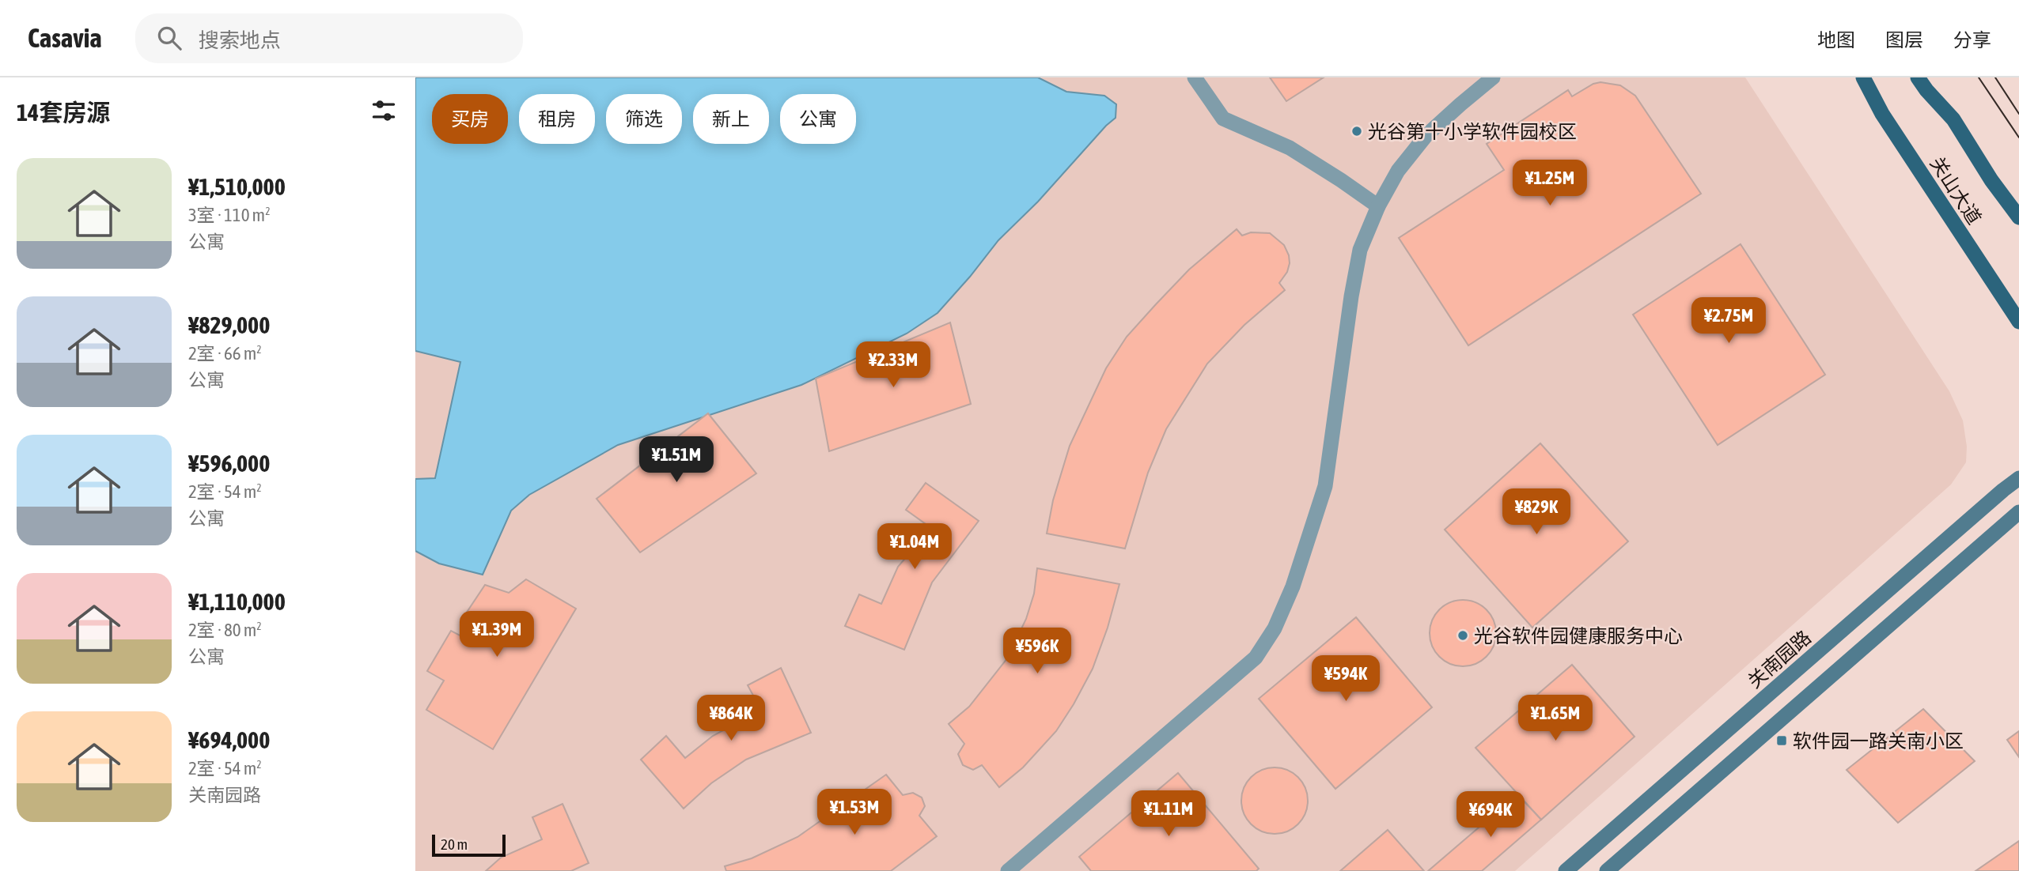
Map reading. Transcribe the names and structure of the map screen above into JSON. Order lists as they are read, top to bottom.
{
  "streets": {
    "main road": ["关山大道", "关南园路"]
  },
  "places": {
    "other": ["光谷第十小学软件园校区", "光谷软件园健康服务中心"],
    "transit": ["软件园一路关南小区"]
  },
  "scale_bar": "20 m",
  "page": {
    "header": "Casavia",
    "search": "搜索地点",
    "nav": ["地图", "图层", "分享"],
    "heading": "14套房源",
    "chip": [
      "买房",
      "租房",
      "筛选",
      "新上",
      "公寓"
    ],
    "list": [
      {
        "name": "¥1,510,000",
        "note": "3室 · 110 m² · 公寓"
      },
      {
        "name": "¥829,000",
        "note": "2室 · 66 m² · 公寓"
      },
      {
        "name": "¥596,000",
        "note": "2室 · 54 m² · 公寓"
      },
      {
        "name": "¥1,110,000",
        "note": "2室 · 80 m² · 公寓"
      },
      {
        "name": "¥694,000",
        "note": "2室 · 54 m² · 关南园路"
      }
    ],
    "price": [
      "¥1.25M",
      "¥2.75M",
      "¥2.33M",
      "¥1.51M",
      "¥829K",
      "¥1.04M",
      "¥1.39M",
      "¥596K",
      "¥594K",
      "¥864K",
      "¥1.65M",
      "¥1.53M",
      "¥1.11M",
      "¥694K"
    ],
    "scale": "20 m"
  }
}
